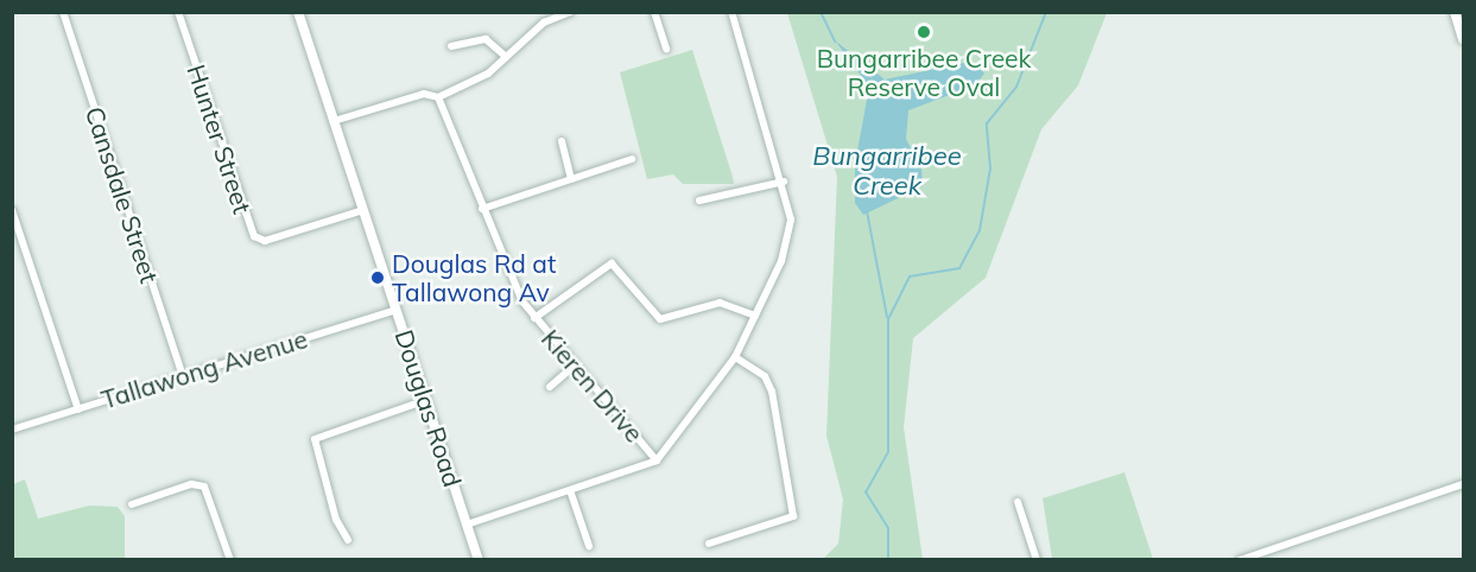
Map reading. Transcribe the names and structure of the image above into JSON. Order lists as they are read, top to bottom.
{
  "streets": {
    "street": [
      "Hunter Street",
      "Cansdale Street",
      "Tallawong Avenue",
      "Kieren Drive",
      "Douglas Road"
    ]
  },
  "crossings": [
    ["Hunter Street", "Douglas Road"],
    ["Cansdale Street", "Tallawong Avenue"],
    ["Tallawong Avenue", "Douglas Road"]
  ],
  "water": ["Bungarribee Creek"],
  "places": ["Bungarribee Creek Reserve Oval", "Douglas Rd at Tallawong Av"]
}
